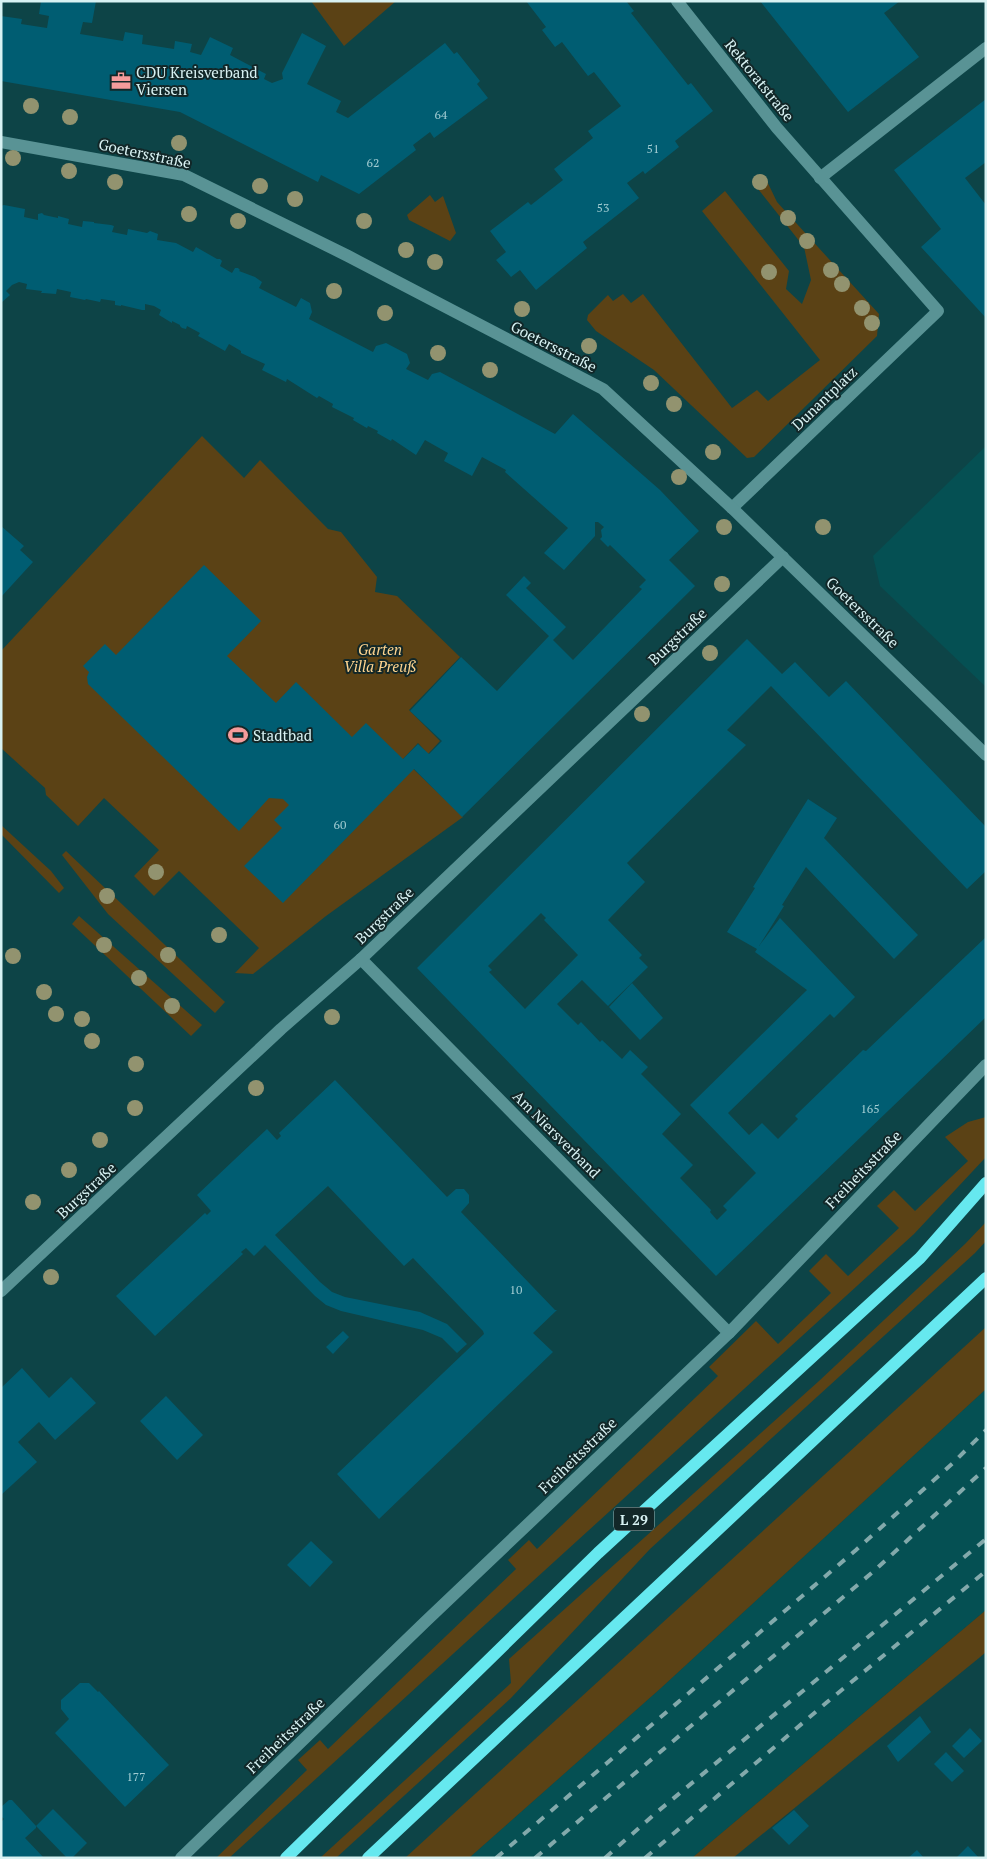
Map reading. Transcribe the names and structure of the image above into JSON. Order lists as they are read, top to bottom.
{
  "streets": {
    "main road": ["L 29"],
    "street": [
      "Rektoratstraße",
      "Goetersstraße",
      "Dunantplatz",
      "Burgstraße",
      "Am Niersverband",
      "Freiheitsstraße"
    ]
  },
  "crossings": [
    ["Rektoratstraße", "Dunantplatz"],
    ["Goetersstraße", "Dunantplatz"],
    ["Goetersstraße", "Burgstraße"],
    ["Burgstraße", "Am Niersverband"],
    ["Am Niersverband", "Freiheitsstraße"]
  ],
  "parks": ["Garten Villa Preuß"],
  "places": {
    "office": ["CDU Kreisverband Viersen"],
    "sports": ["Stadtbad"]
  },
  "house_numbers": [
    "64",
    "51",
    "62",
    "53",
    "60",
    "165",
    "10",
    "177"
  ]
}
